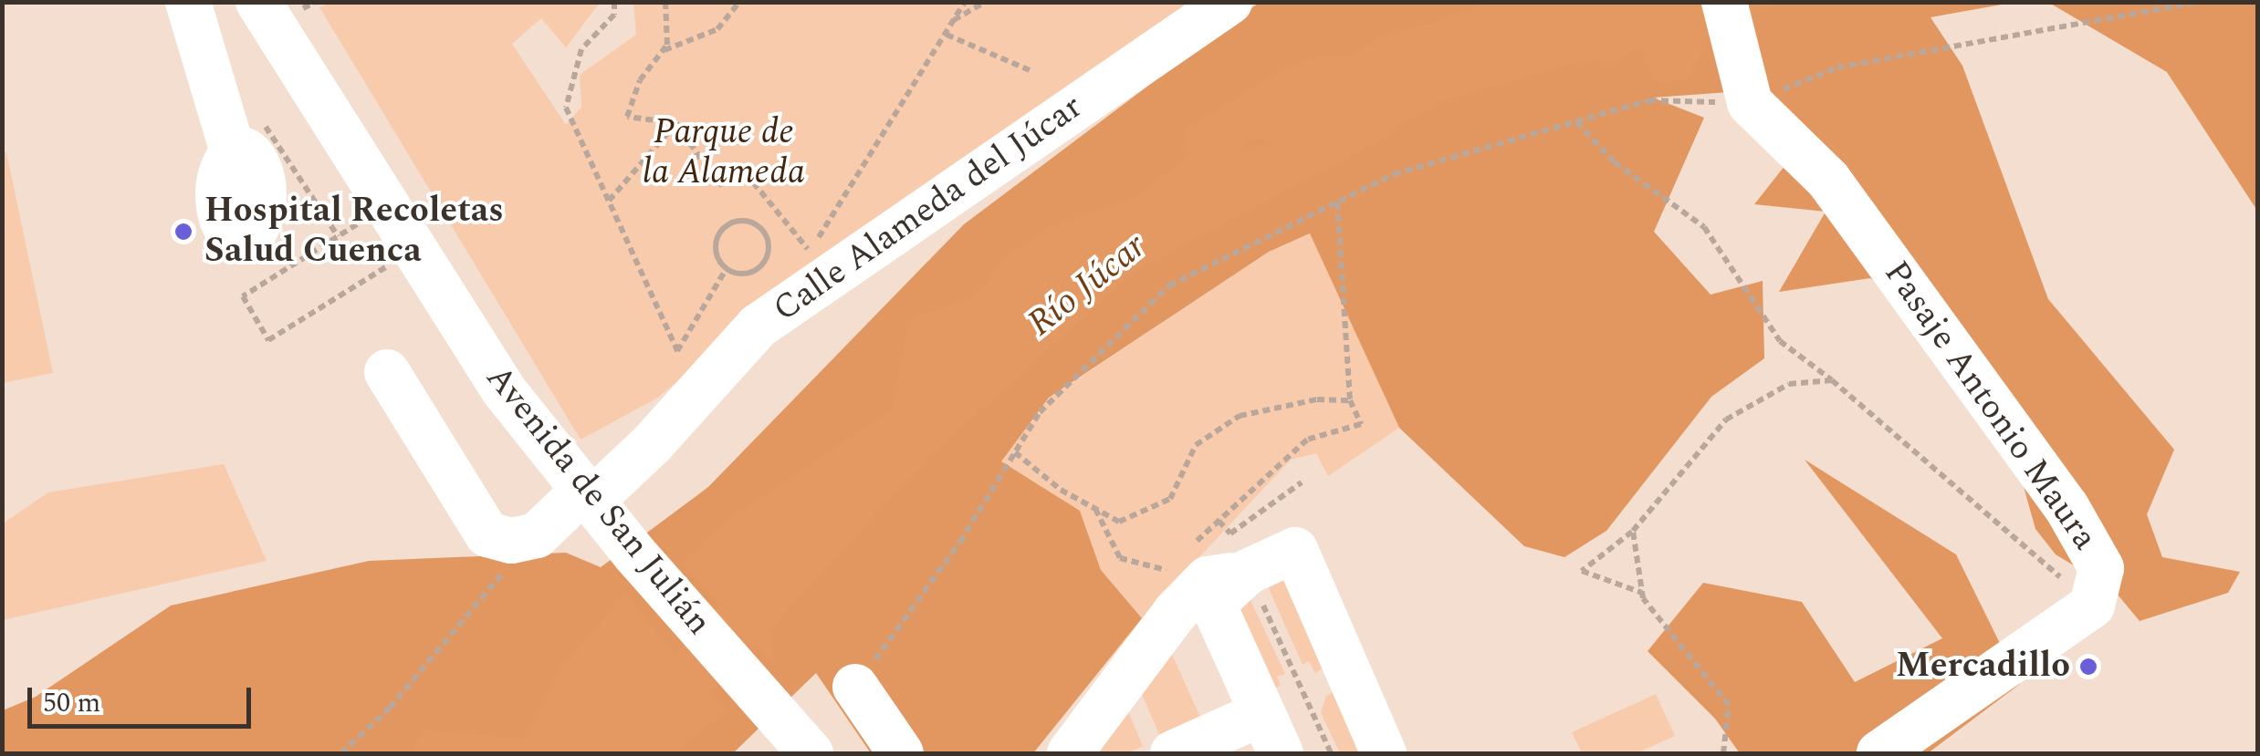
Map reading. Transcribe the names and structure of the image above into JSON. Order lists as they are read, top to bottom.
{
  "streets": {
    "street": ["Calle Alameda del Júcar", "Pasaje Antonio Maura", "Avenida de San Julián"]
  },
  "crossings": [
    ["Calle Alameda del Júcar", "Avenida de San Julián"]
  ],
  "water": ["Río Júcar"],
  "parks": ["Parque de la Alameda"],
  "places": ["Hospital Recoletas Salud Cuenca", "Mercadillo"],
  "scale_bar": "50 m"
}
